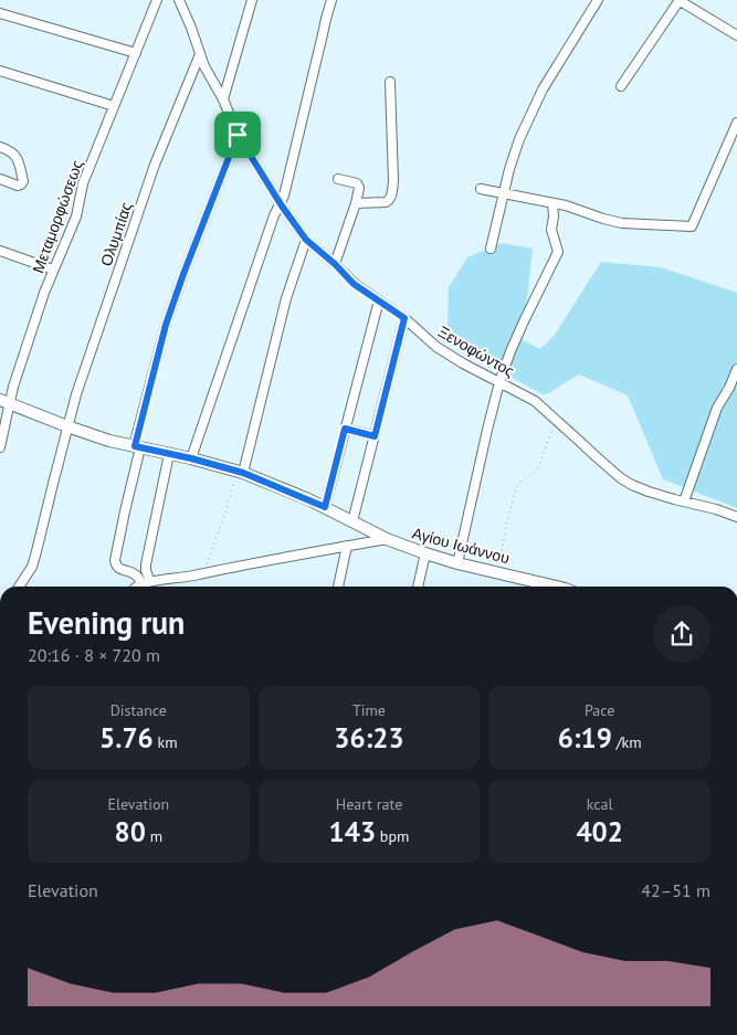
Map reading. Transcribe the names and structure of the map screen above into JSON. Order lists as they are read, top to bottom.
{
  "streets": {
    "street": [
      "Μεταμορφώσεως",
      "Ολυμπίας",
      "Ξενοφώντος",
      "Αγίου Ιωάννου"
    ]
  },
  "crossings": [
    ["Μεταμορφώσεως", "Αγίου Ιωάννου"],
    ["Ολυμπίας", "Ξενοφώντος"],
    ["Ολυμπίας", "Αγίου Ιωάννου"]
  ],
  "page": {
    "heading": ["Evening run", "20:16 · 8 × 720 m"],
    "stats": [
      ["Distance", "5.76 km"],
      ["Time", "36:23"],
      ["Pace", "6:19 /km"],
      ["Elevation", "80 m"],
      ["Heart rate", "143 bpm"],
      ["kcal", "402"]
    ],
    "chart": ["Elevation", "42–51 m"]
  }
}
